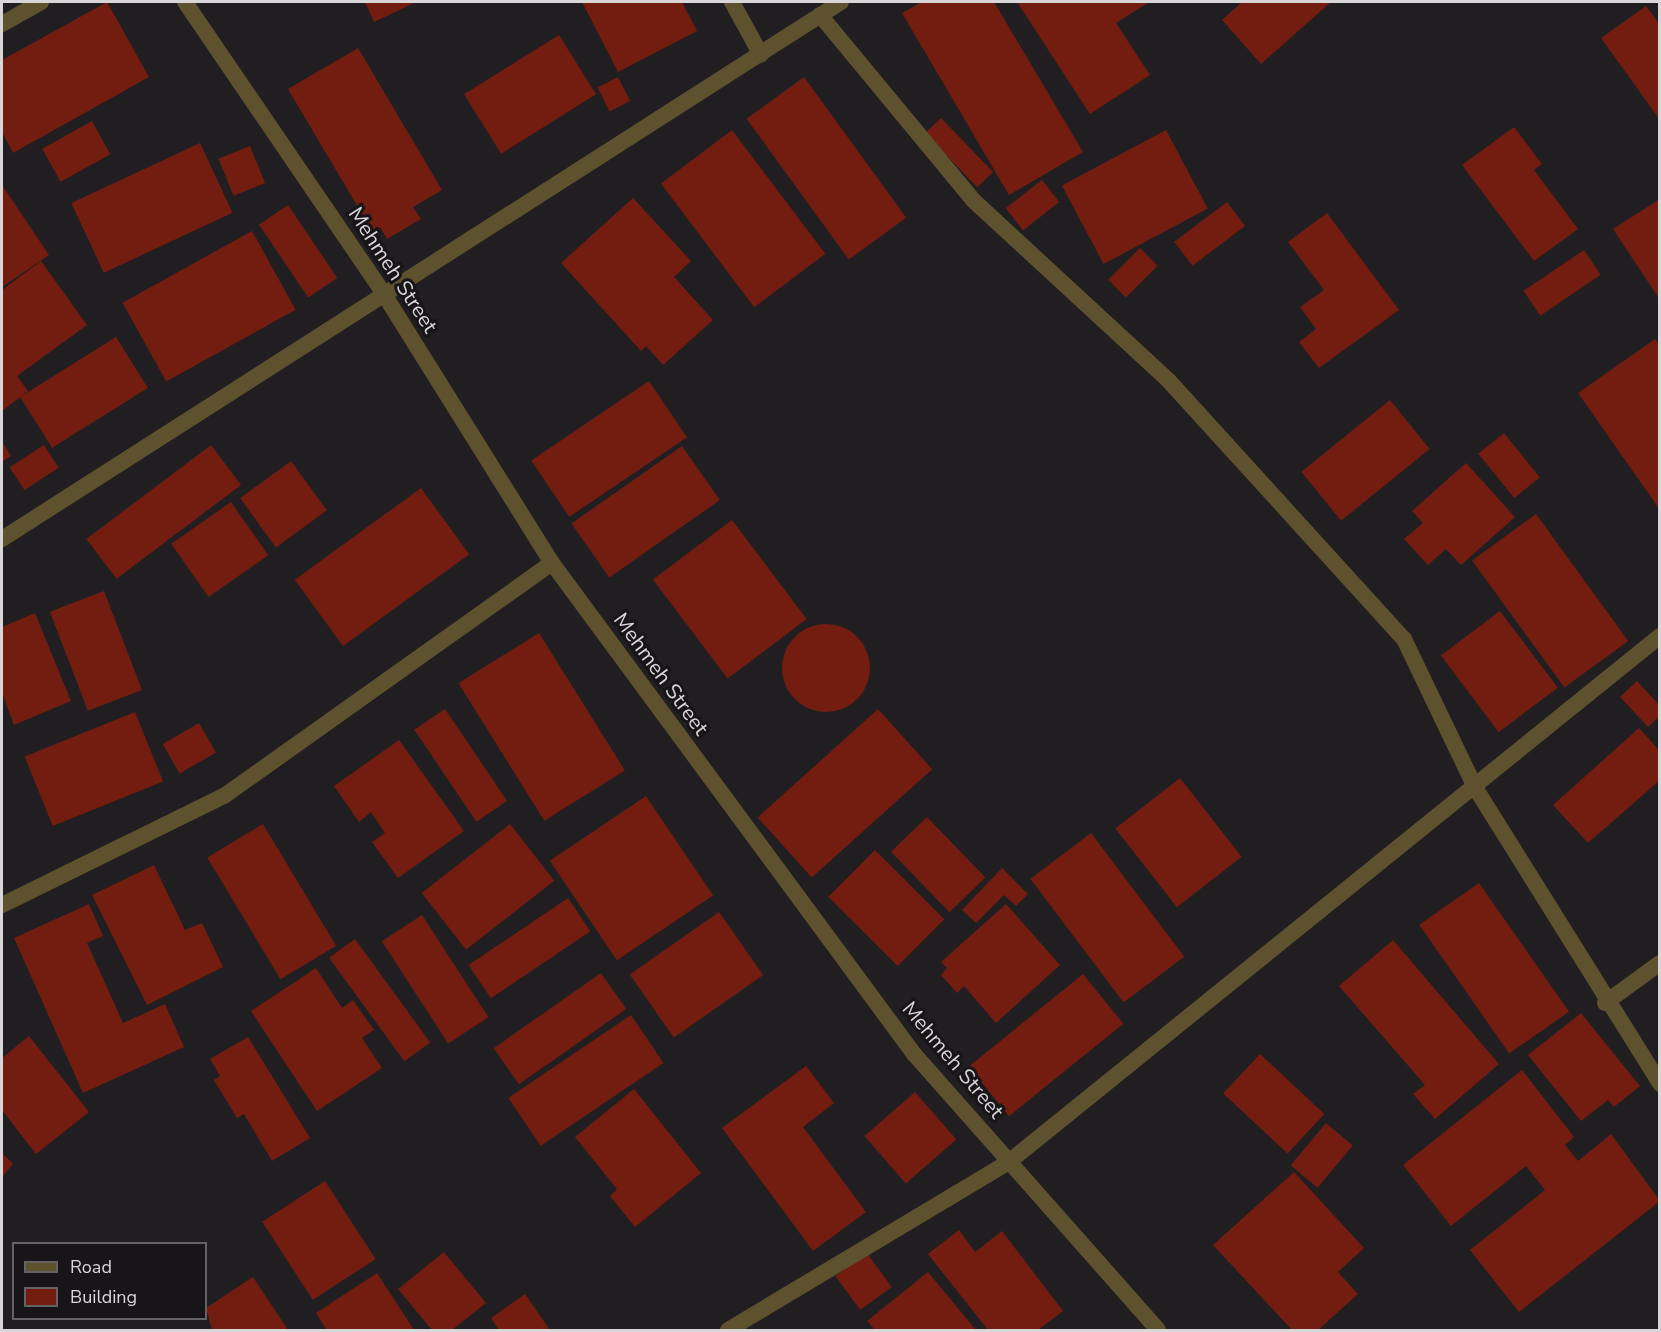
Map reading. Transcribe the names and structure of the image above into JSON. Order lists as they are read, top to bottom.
{
  "streets": {
    "street": ["Mehmeh Street"]
  },
  "legend": ["Road", "Building"]
}
